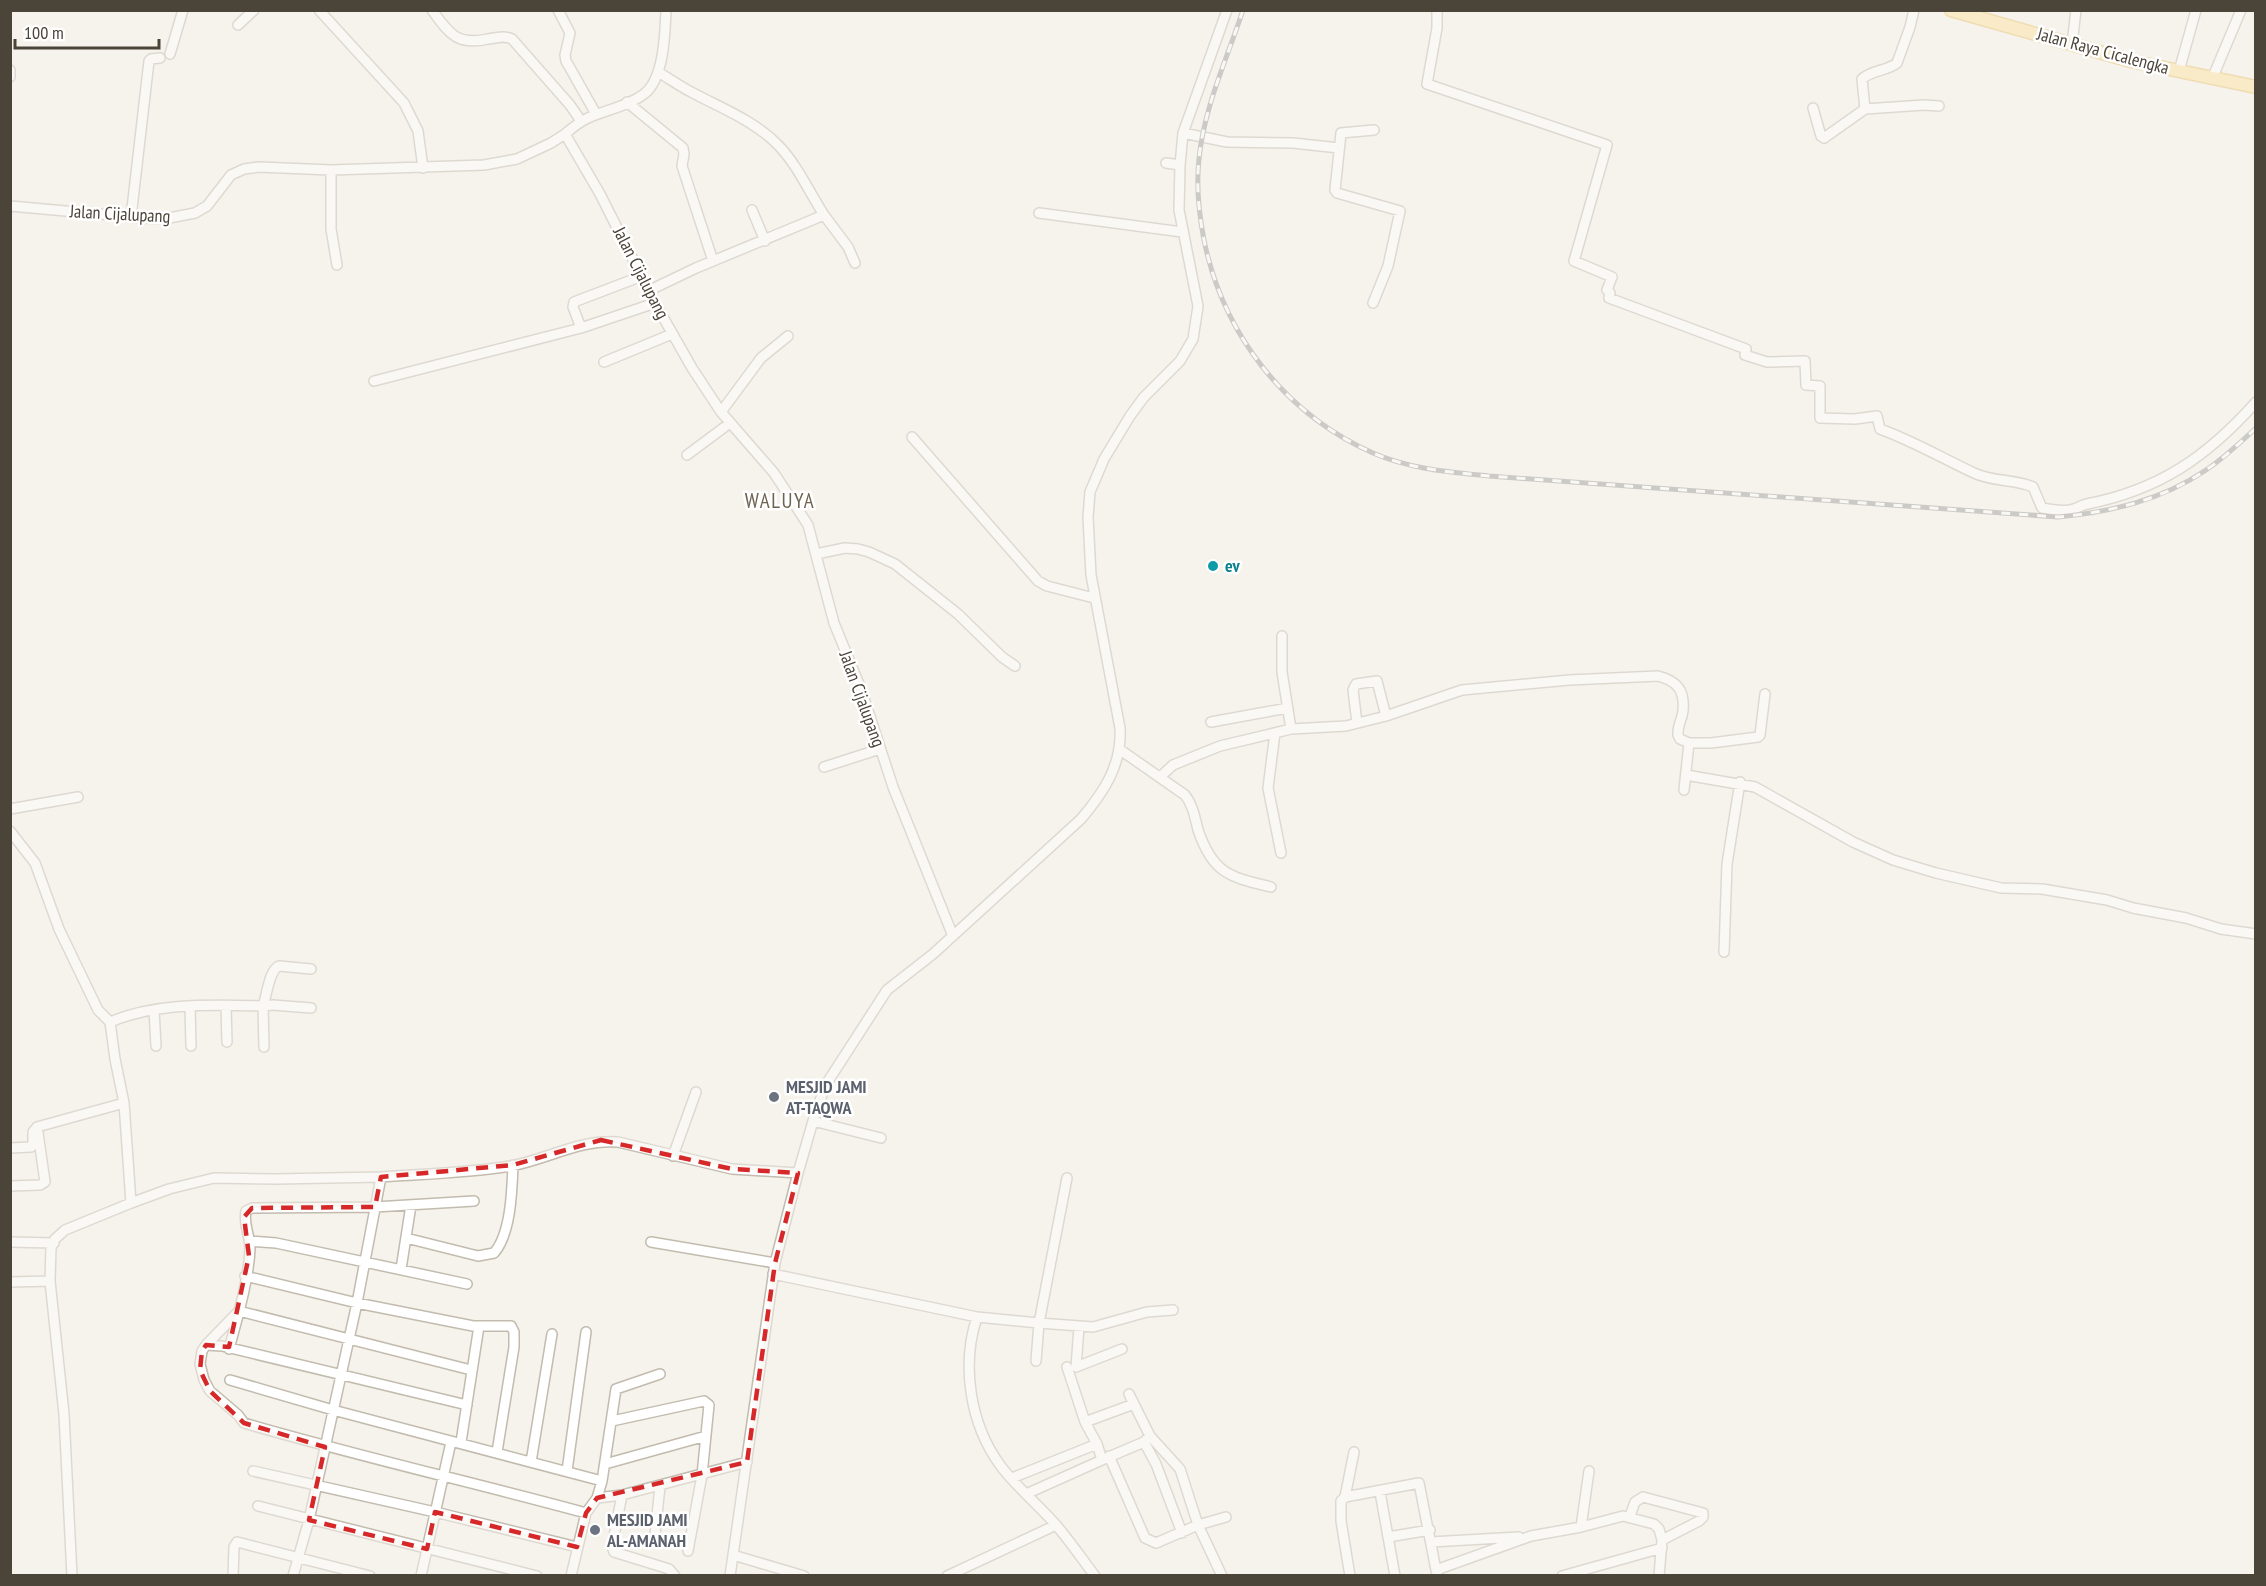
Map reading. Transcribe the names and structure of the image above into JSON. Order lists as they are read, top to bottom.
{
  "streets": {
    "main road": ["Jalan Raya Cicalengka"],
    "street": ["Jalan Cijalupang"]
  },
  "districts": ["WALUYA"],
  "places": ["ev", "MESJID JAMI AT-TAQWA", "MESJID JAMI AL-AMANAH"],
  "scale_bar": "100 m"
}
